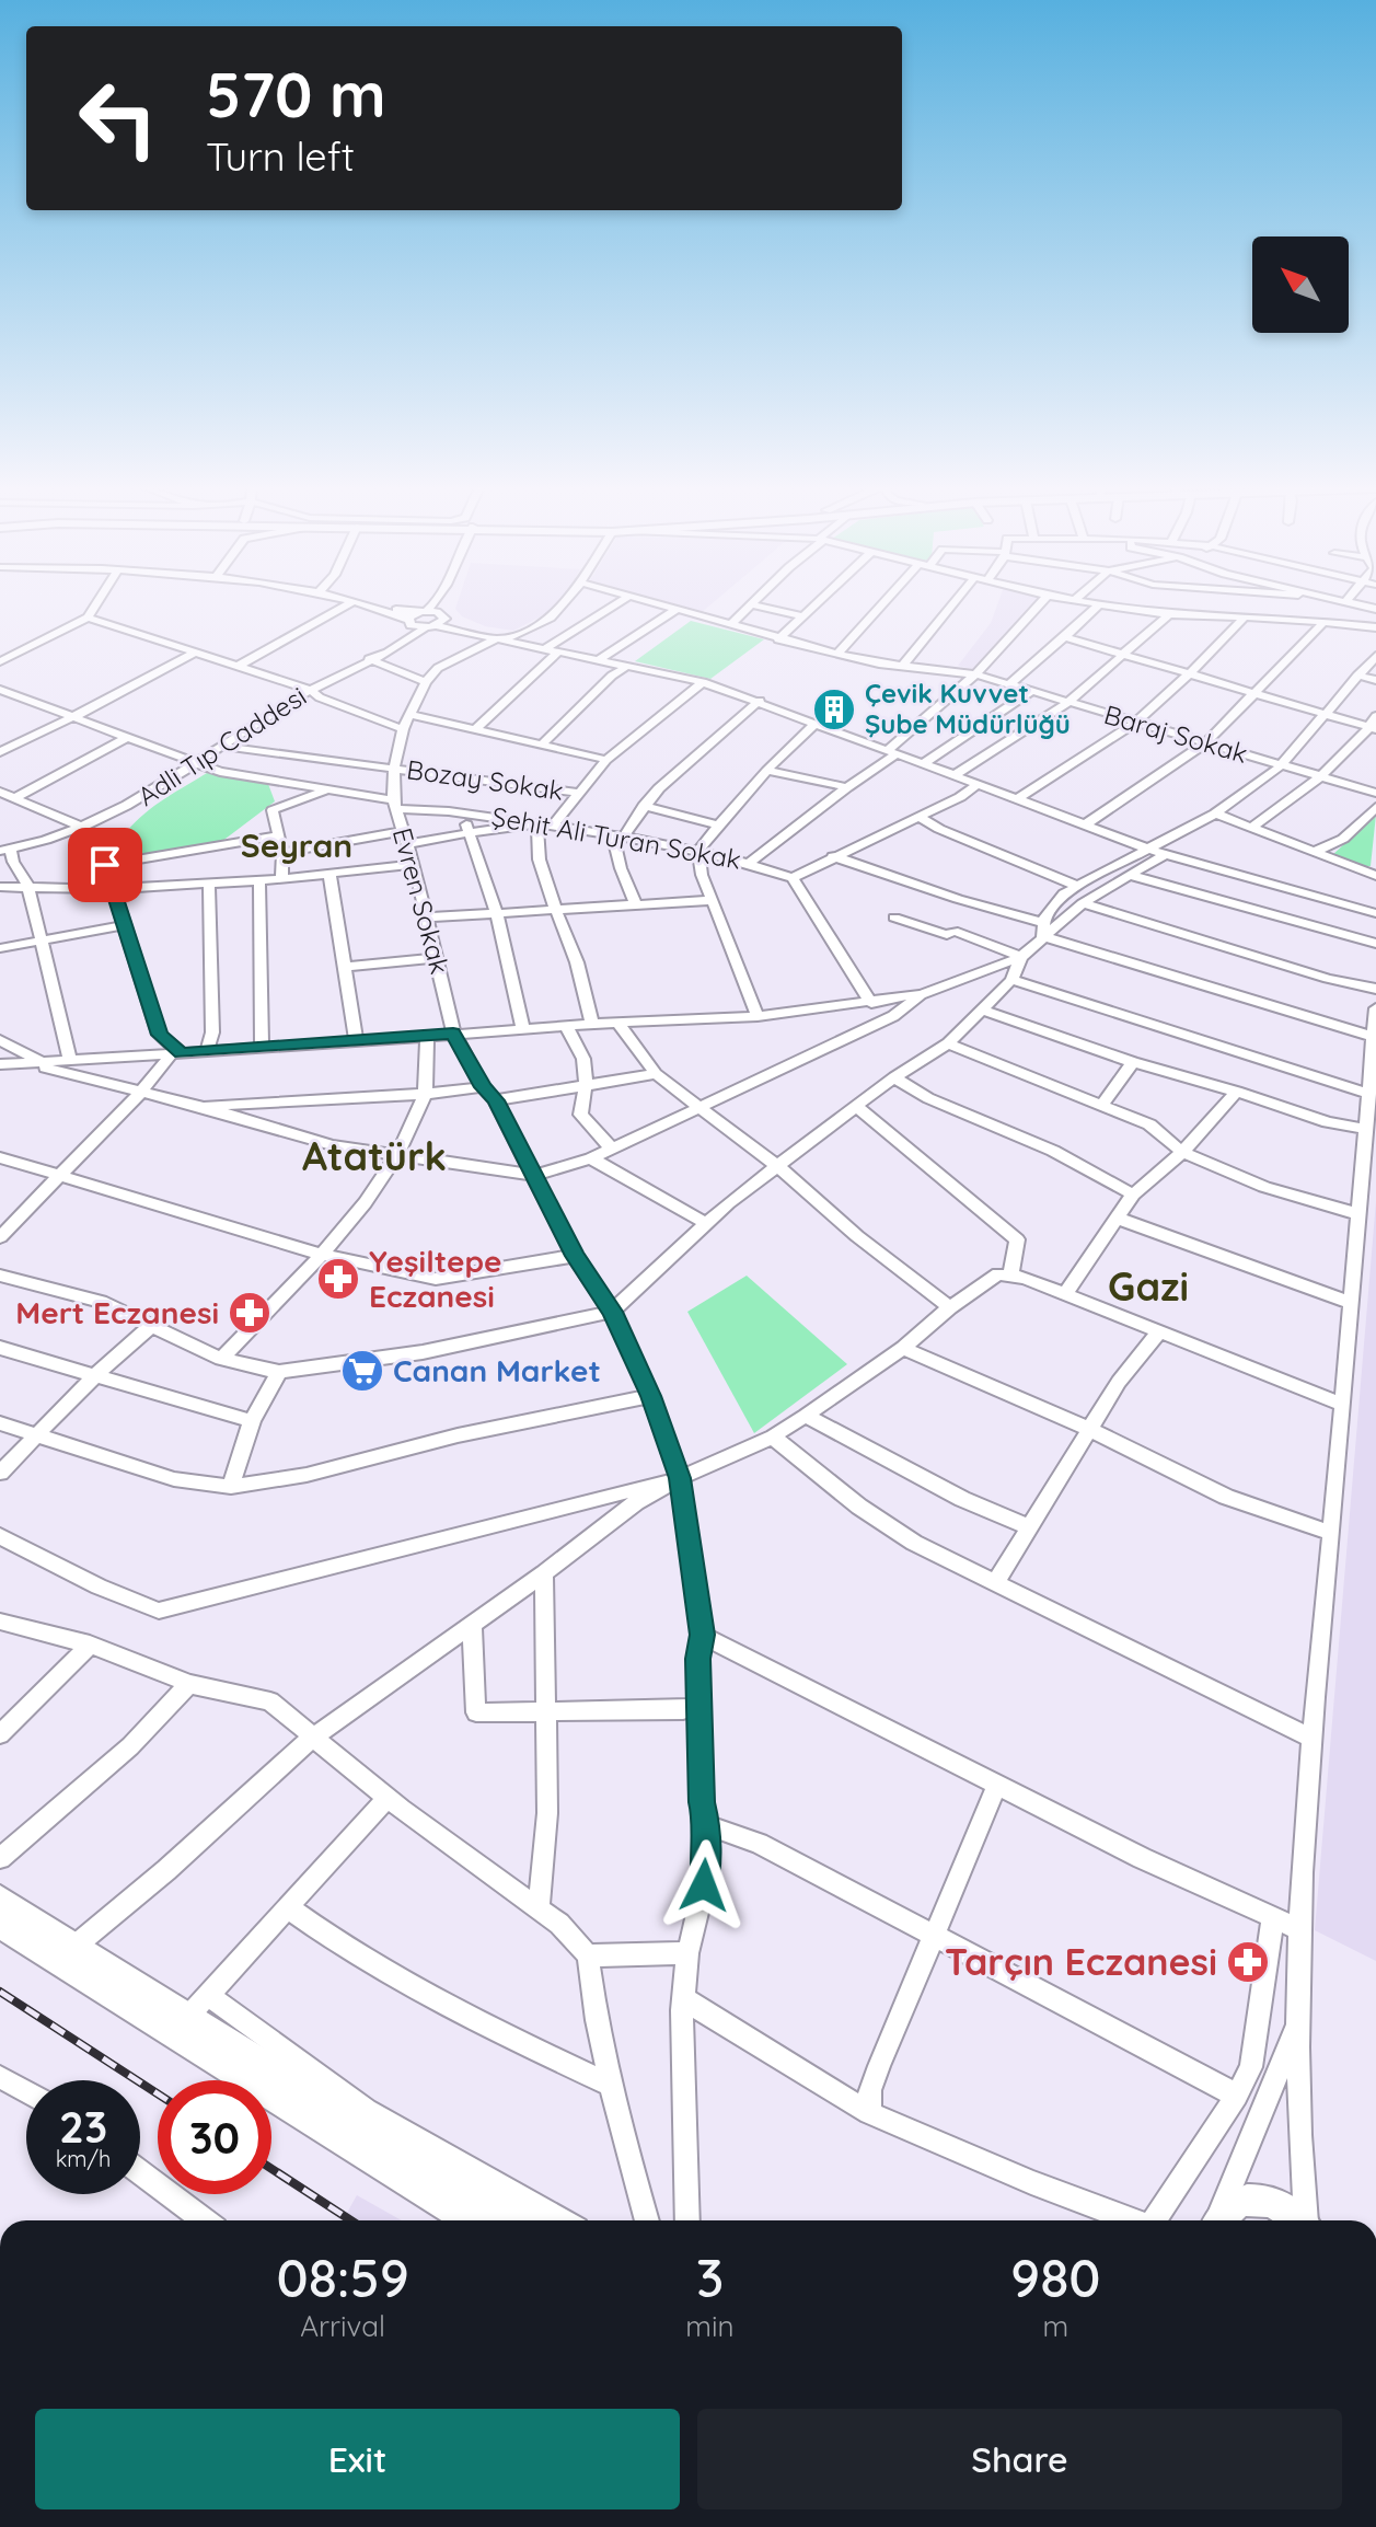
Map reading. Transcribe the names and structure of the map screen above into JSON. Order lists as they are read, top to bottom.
{
  "streets": {
    "street": [
      "Baraj Sokak",
      "Adli Tıp Caddesi",
      "Bozay Sokak",
      "Şehit Ali Turan Sokak",
      "Evren Sokak"
    ]
  },
  "crossings": [
    ["Adli Tıp Caddesi", "Bozay Sokak"],
    ["Adli Tıp Caddesi", "Şehit Ali Turan Sokak"],
    ["Bozay Sokak", "Evren Sokak"],
    ["Şehit Ali Turan Sokak", "Evren Sokak"]
  ],
  "districts": ["Seyran", "Atatürk", "Gazi"],
  "places": {
    "building": ["Çevik Kuvvet Şube Müdürlüğü"],
    "pharmacy": ["Yeşiltepe Eczanesi", "Mert Eczanesi", "Tarçın Eczanesi"],
    "supermarket": ["Canan Market"]
  },
  "north": "top left",
  "page": {
    "turn": ["570 m", "Turn left"],
    "speed": "23 km/h",
    "limit": "30",
    "eta": [
      "08:59",
      "Arrival",
      "3",
      "min",
      "980",
      "m"
    ],
    "buttons": ["Exit", "Share"]
  }
}
